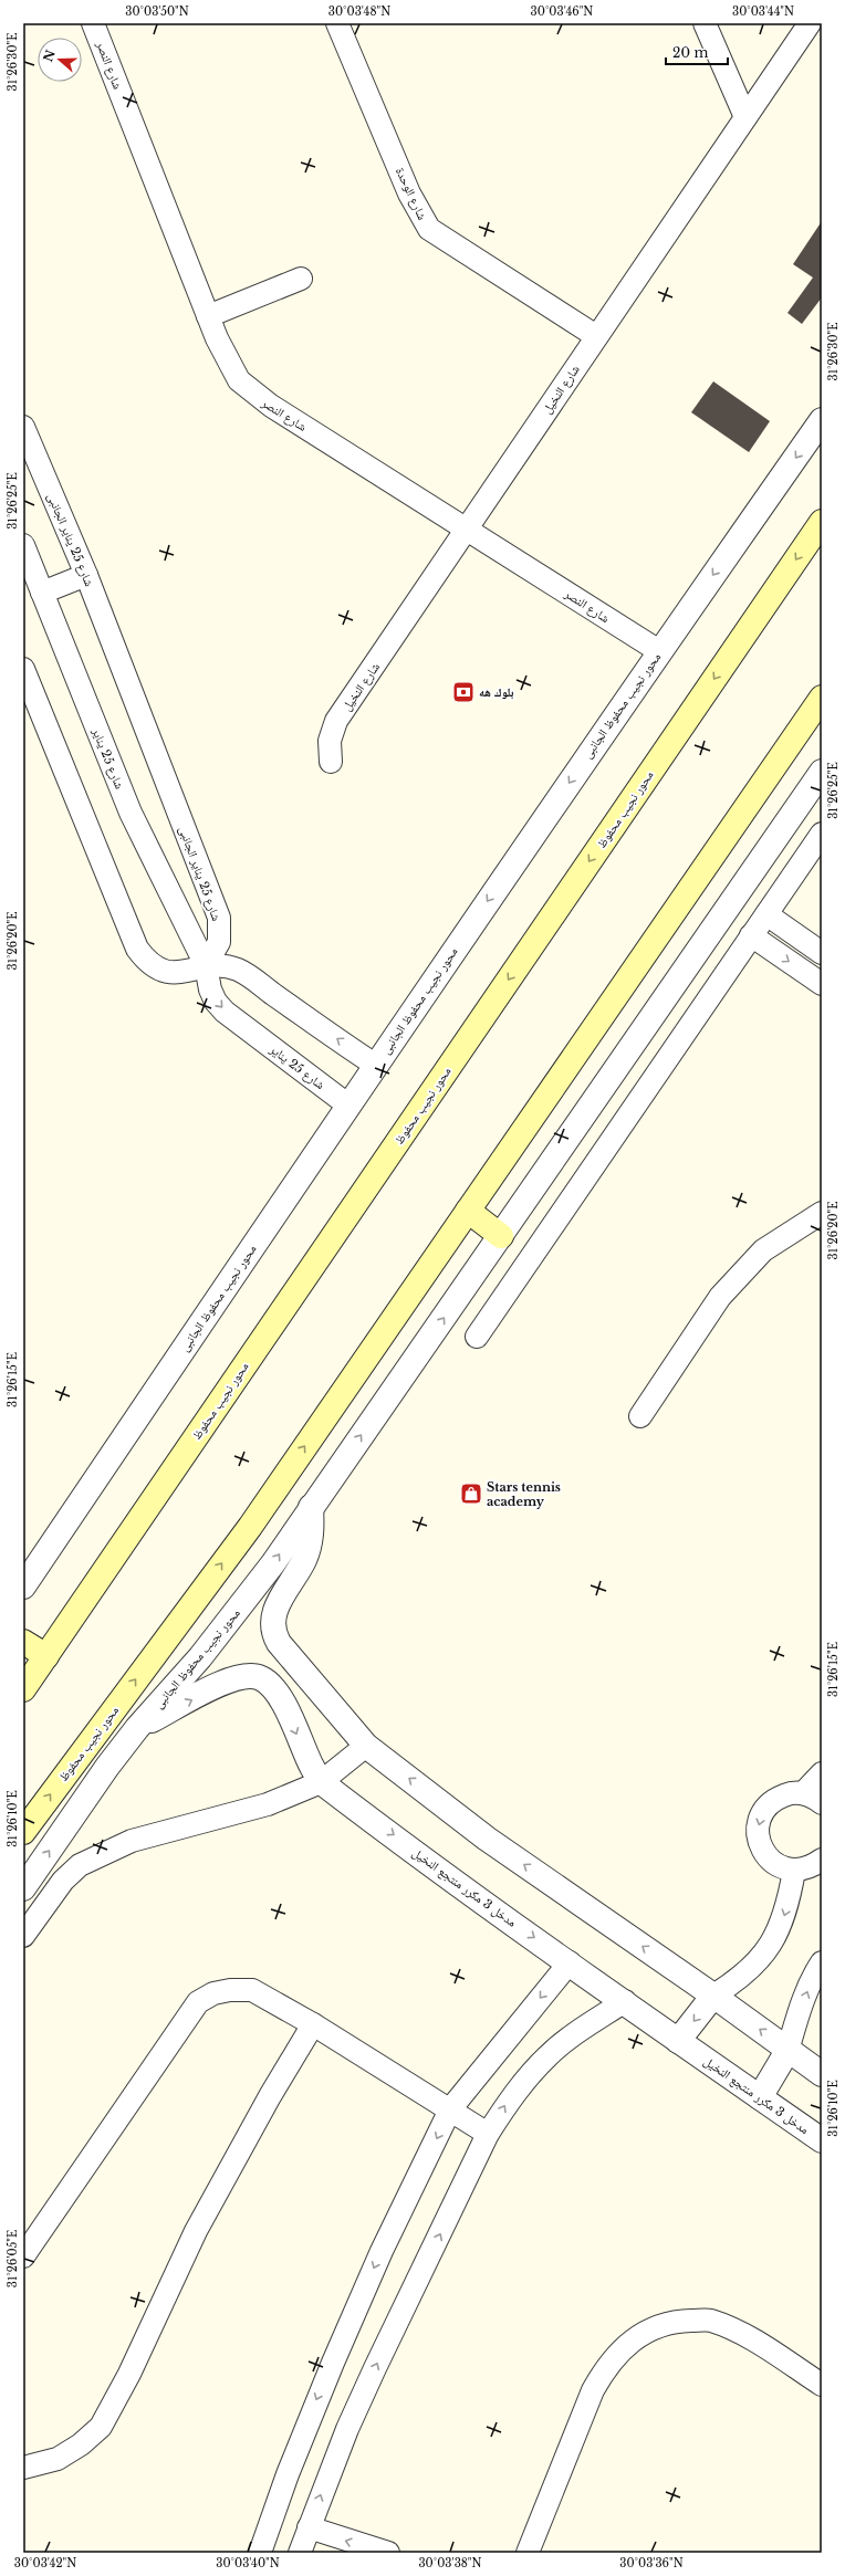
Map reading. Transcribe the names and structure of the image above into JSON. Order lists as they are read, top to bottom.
{
  "streets": {
    "main road": ["محور نجيب محفوظ"],
    "street": [
      "شارع النصر",
      "شارع الوحدة",
      "شارع النخيل",
      "شارع 25 يناير الجانبى",
      "محور نجيب محفوظ الجانبى",
      "شارع 25 يناير",
      "مدخل 3 مكرر منتجع النخيل"
    ]
  },
  "crossings": [
    ["شارع النصر", "شارع النخيل"],
    ["شارع النصر", "محور نجيب محفوظ الجانبى"],
    ["شارع الوحدة", "شارع النخيل"],
    ["شارع 25 يناير الجانبى", "شارع 25 يناير"],
    ["محور نجيب محفوظ الجانبى", "شارع 25 يناير"],
    ["محور نجيب محفوظ الجانبى", "مدخل 3 مكرر منتجع النخيل"]
  ],
  "places": {
    "bank": ["بلوك هه"],
    "shop": ["Stars tennis academy"]
  },
  "scale_bar": "20 m",
  "north": "left",
  "coordinates": [
    "30°03'50\"N",
    "30°03'48\"N",
    "30°03'46\"N",
    "30°03'44\"N",
    "31°26'30\"E",
    "31°26'25\"E",
    "31°26'20\"E",
    "31°26'15\"E",
    "31°26'10\"E",
    "31°26'05\"E",
    "30°03'42\"N",
    "30°03'40\"N",
    "30°03'38\"N",
    "30°03'36\"N"
  ]
}
